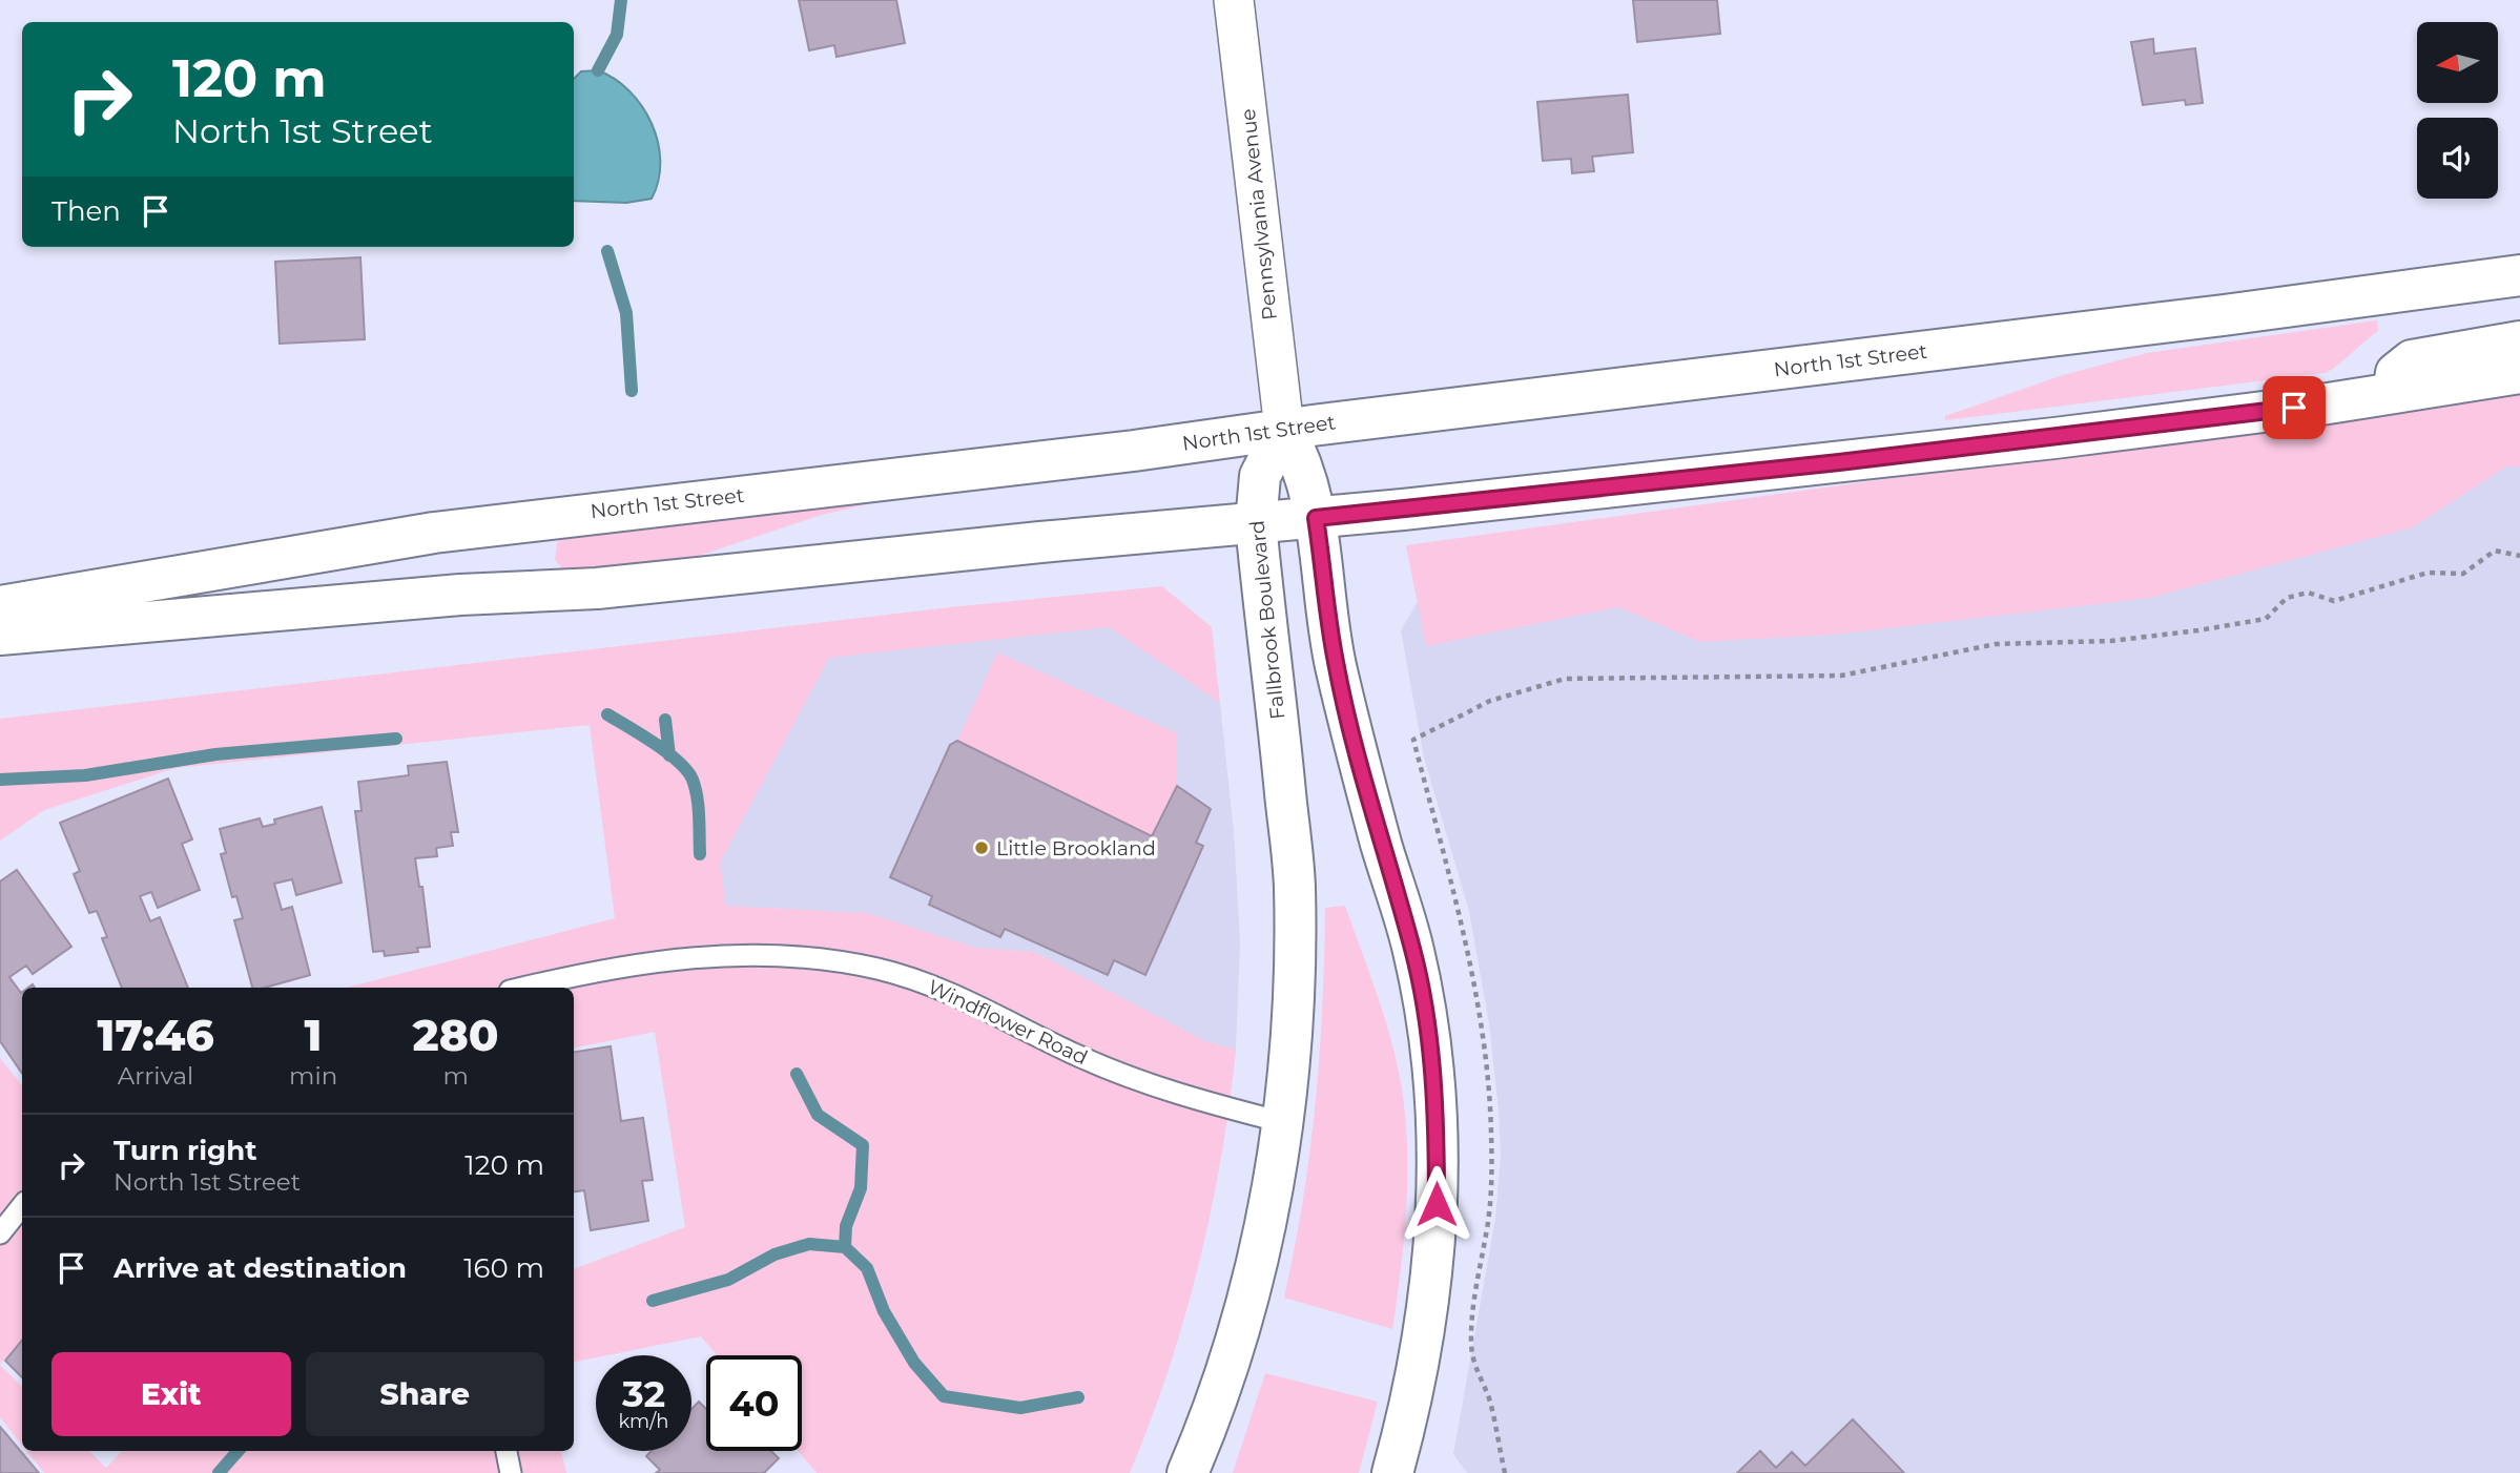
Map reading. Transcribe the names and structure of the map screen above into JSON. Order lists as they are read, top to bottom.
{
  "streets": {
    "main road": ["North 1st Street", "Fallbrook Boulevard"],
    "street": ["Pennsylvania Avenue"],
    "lane": ["Windflower Road"]
  },
  "crossings": [
    ["Pennsylvania Avenue", "North 1st Street"],
    ["Pennsylvania Avenue", "Fallbrook Boulevard"],
    ["North 1st Street", "Fallbrook Boulevard"],
    ["Fallbrook Boulevard", "Windflower Road"]
  ],
  "places": ["Little Brookland"],
  "north": "left",
  "page": {
    "turn": ["120 m", "North 1st Street"],
    "then": "Then",
    "eta": [
      "17:46",
      "Arrival",
      "1",
      "min",
      "280",
      "m"
    ],
    "list": [
      {
        "name": "Turn right",
        "note": "North 1st Street",
        "value": "120 m"
      },
      {
        "name": "Arrive at destination",
        "value": "160 m"
      }
    ],
    "buttons": ["Exit", "Share"],
    "speed": "32 km/h",
    "limit": "40"
  }
}
